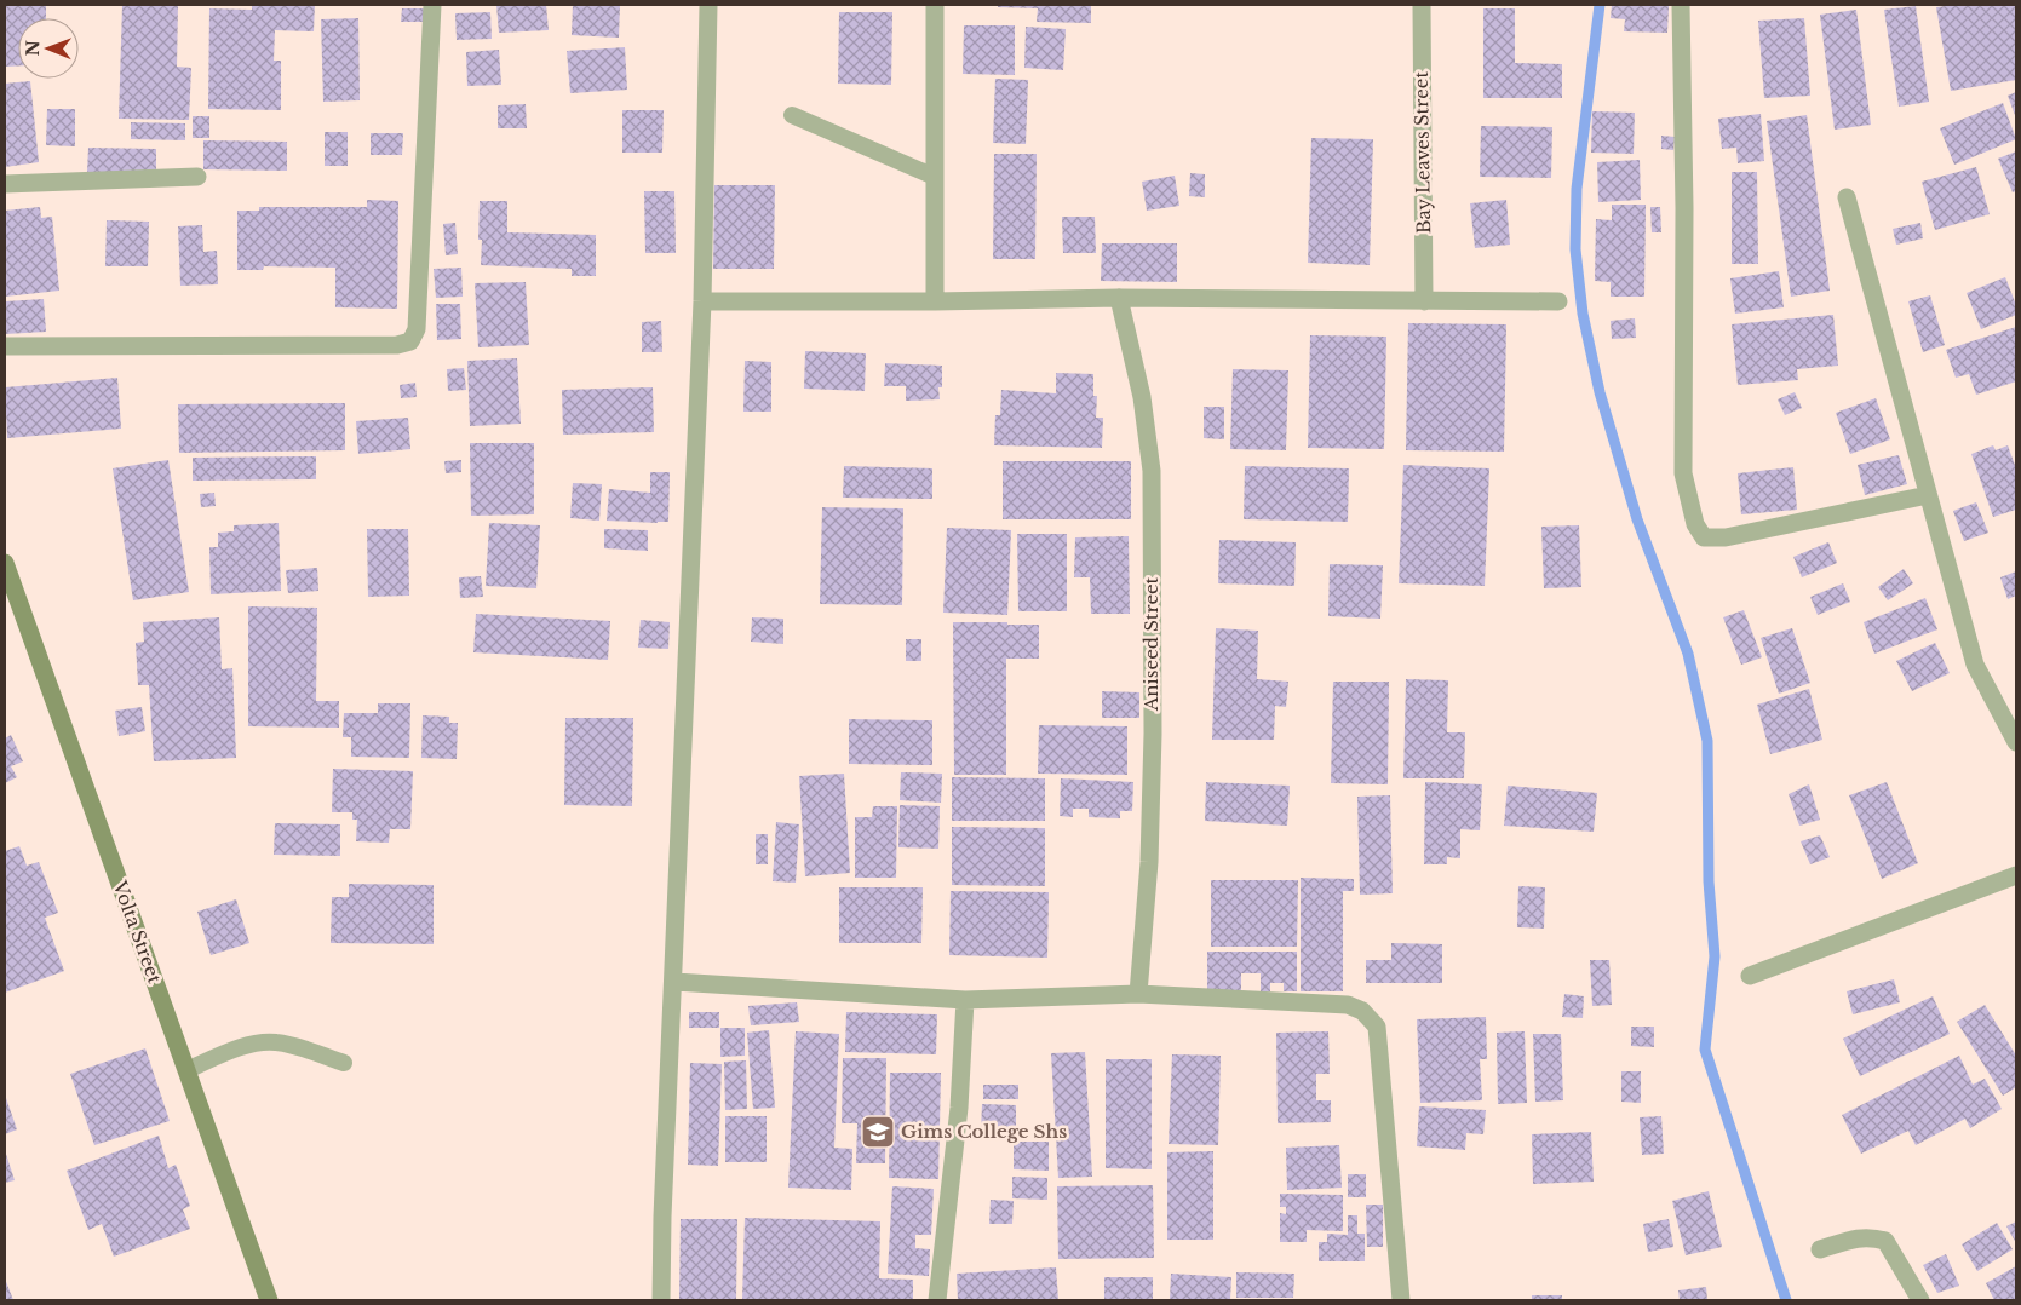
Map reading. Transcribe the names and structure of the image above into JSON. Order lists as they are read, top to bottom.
{
  "streets": {
    "street": ["Bay Leaves Street", "Aniseed Street", "Volta Street"]
  },
  "places": {
    "school or university": ["Gims College Shs"]
  },
  "north": "left"
}
